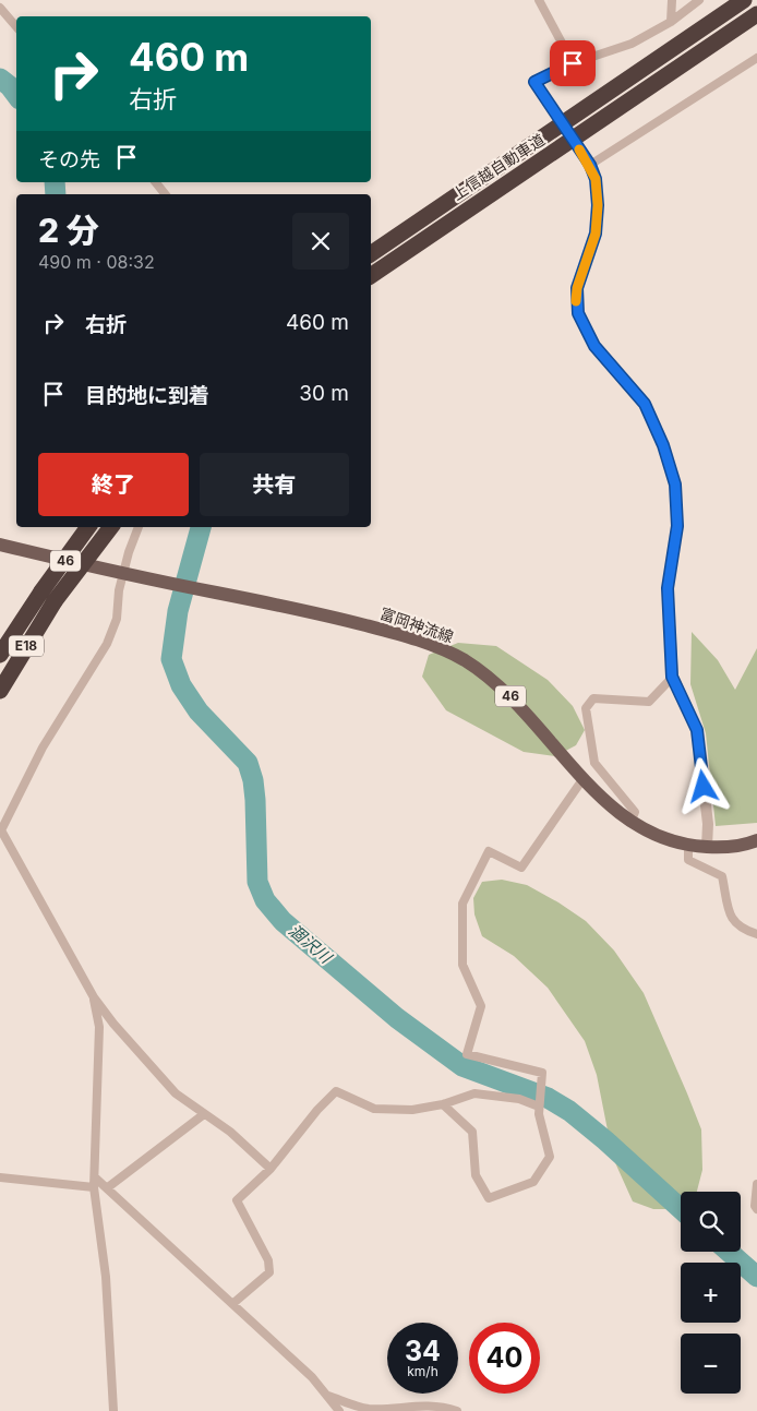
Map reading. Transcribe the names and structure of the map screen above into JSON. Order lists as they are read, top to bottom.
{
  "streets": {
    "highway": ["上信越自動車道", "E18"],
    "main road": ["46", "富岡神流線"]
  },
  "water": ["涸沢川"],
  "page": {
    "turn": ["460 m", "右折"],
    "then": "その先",
    "heading": ["2 分", "490 m · 08:32"],
    "list": [
      {
        "name": "右折",
        "value": "460 m"
      },
      {
        "name": "目的地に到着",
        "value": "30 m"
      }
    ],
    "buttons": ["終了", "共有"],
    "map_buttons": ["+", "−"],
    "speed": "34 km/h",
    "limit": "40"
  }
}
